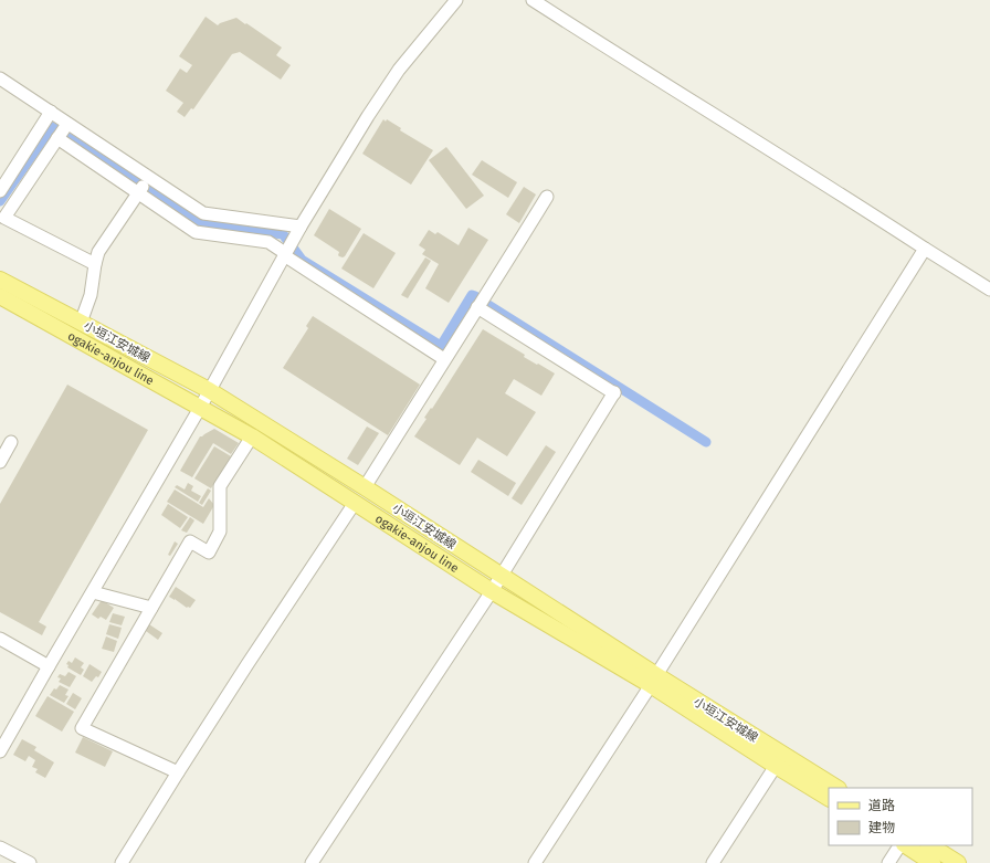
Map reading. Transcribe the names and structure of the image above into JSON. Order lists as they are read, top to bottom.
{
  "streets": {
    "main road": ["小垣江安城線", "ogakie-anjou line"]
  },
  "crossings": [
    ["小垣江安城線", "ogakie-anjou line"]
  ],
  "legend": ["道路", "建物"]
}
